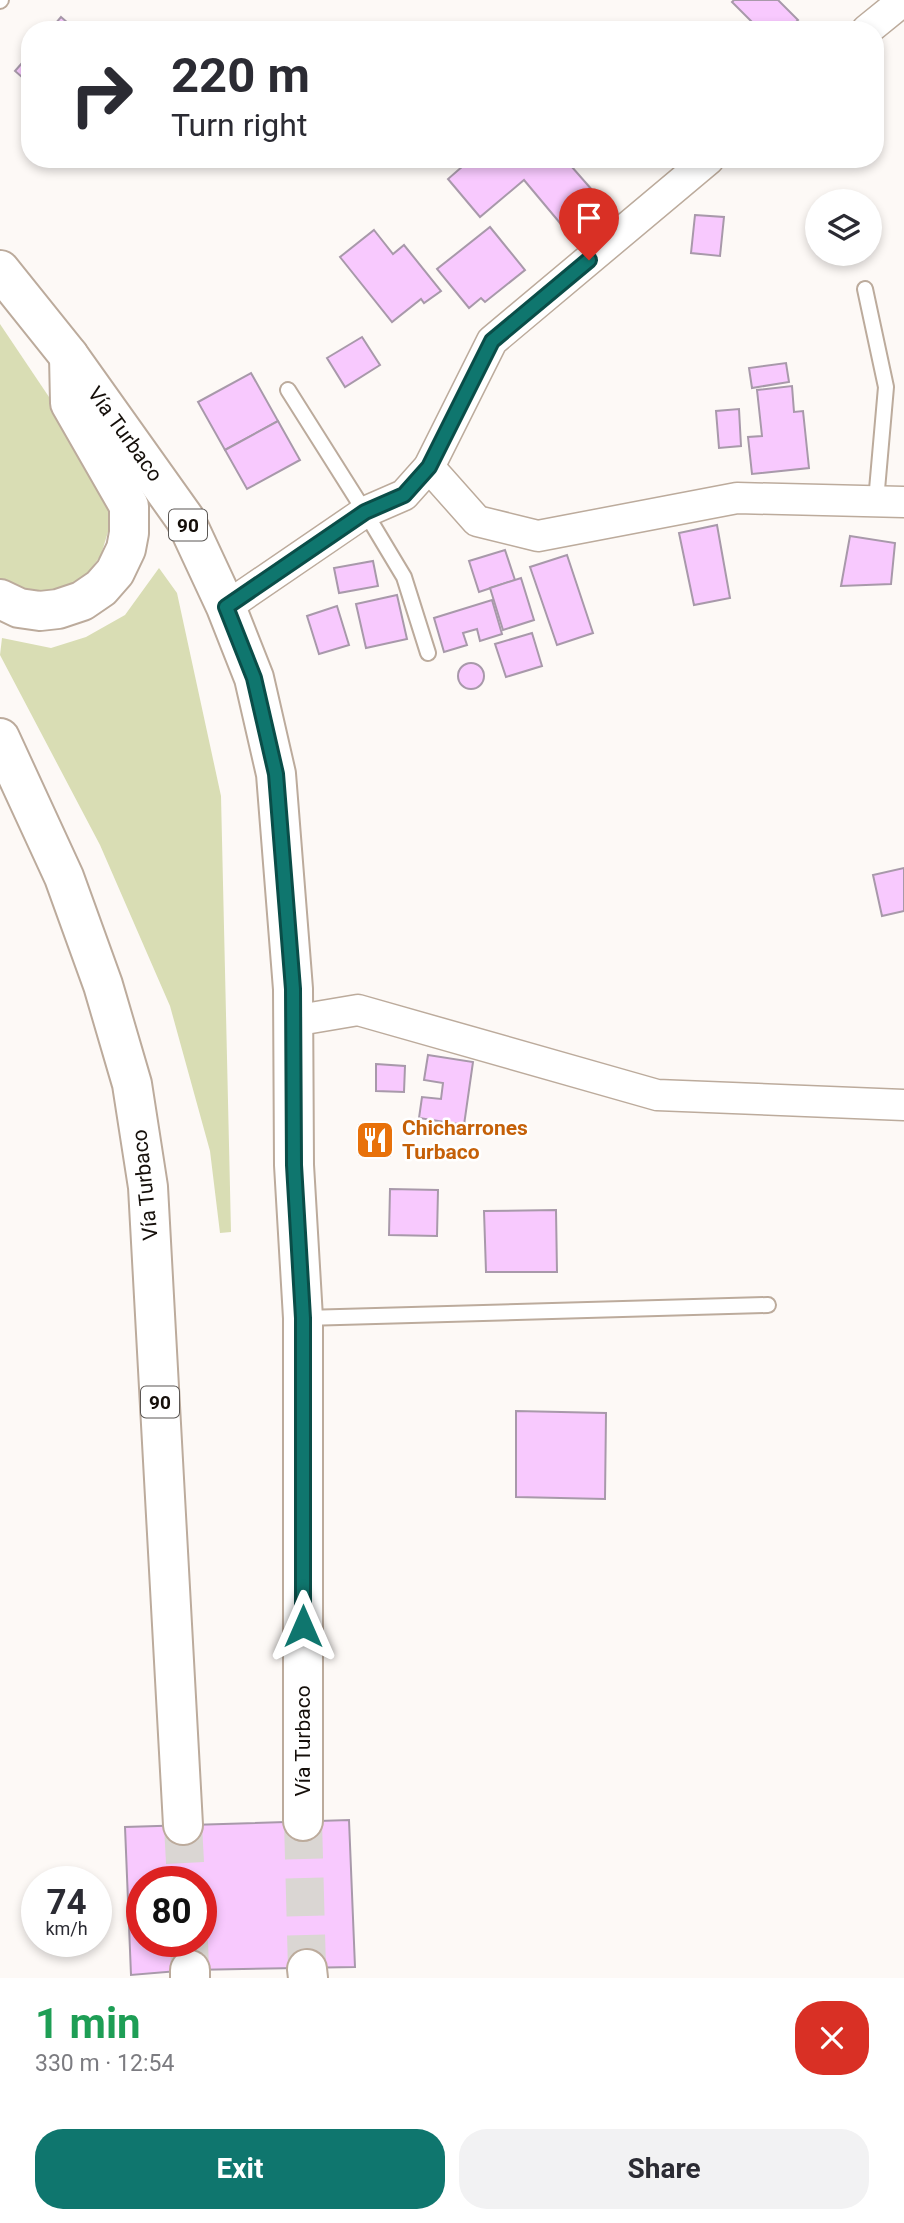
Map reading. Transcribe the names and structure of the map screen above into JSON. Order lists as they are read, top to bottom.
{
  "streets": {
    "highway": ["Vía Turbaco", "90"]
  },
  "places": {
    "restaurant": ["Chicharrones Turbaco"]
  },
  "page": {
    "turn": ["220 m", "Turn right"],
    "speed": "74 km/h",
    "limit": "80",
    "heading": ["1 min", "330 m · 12:54"],
    "buttons": ["Exit", "Share"]
  }
}
